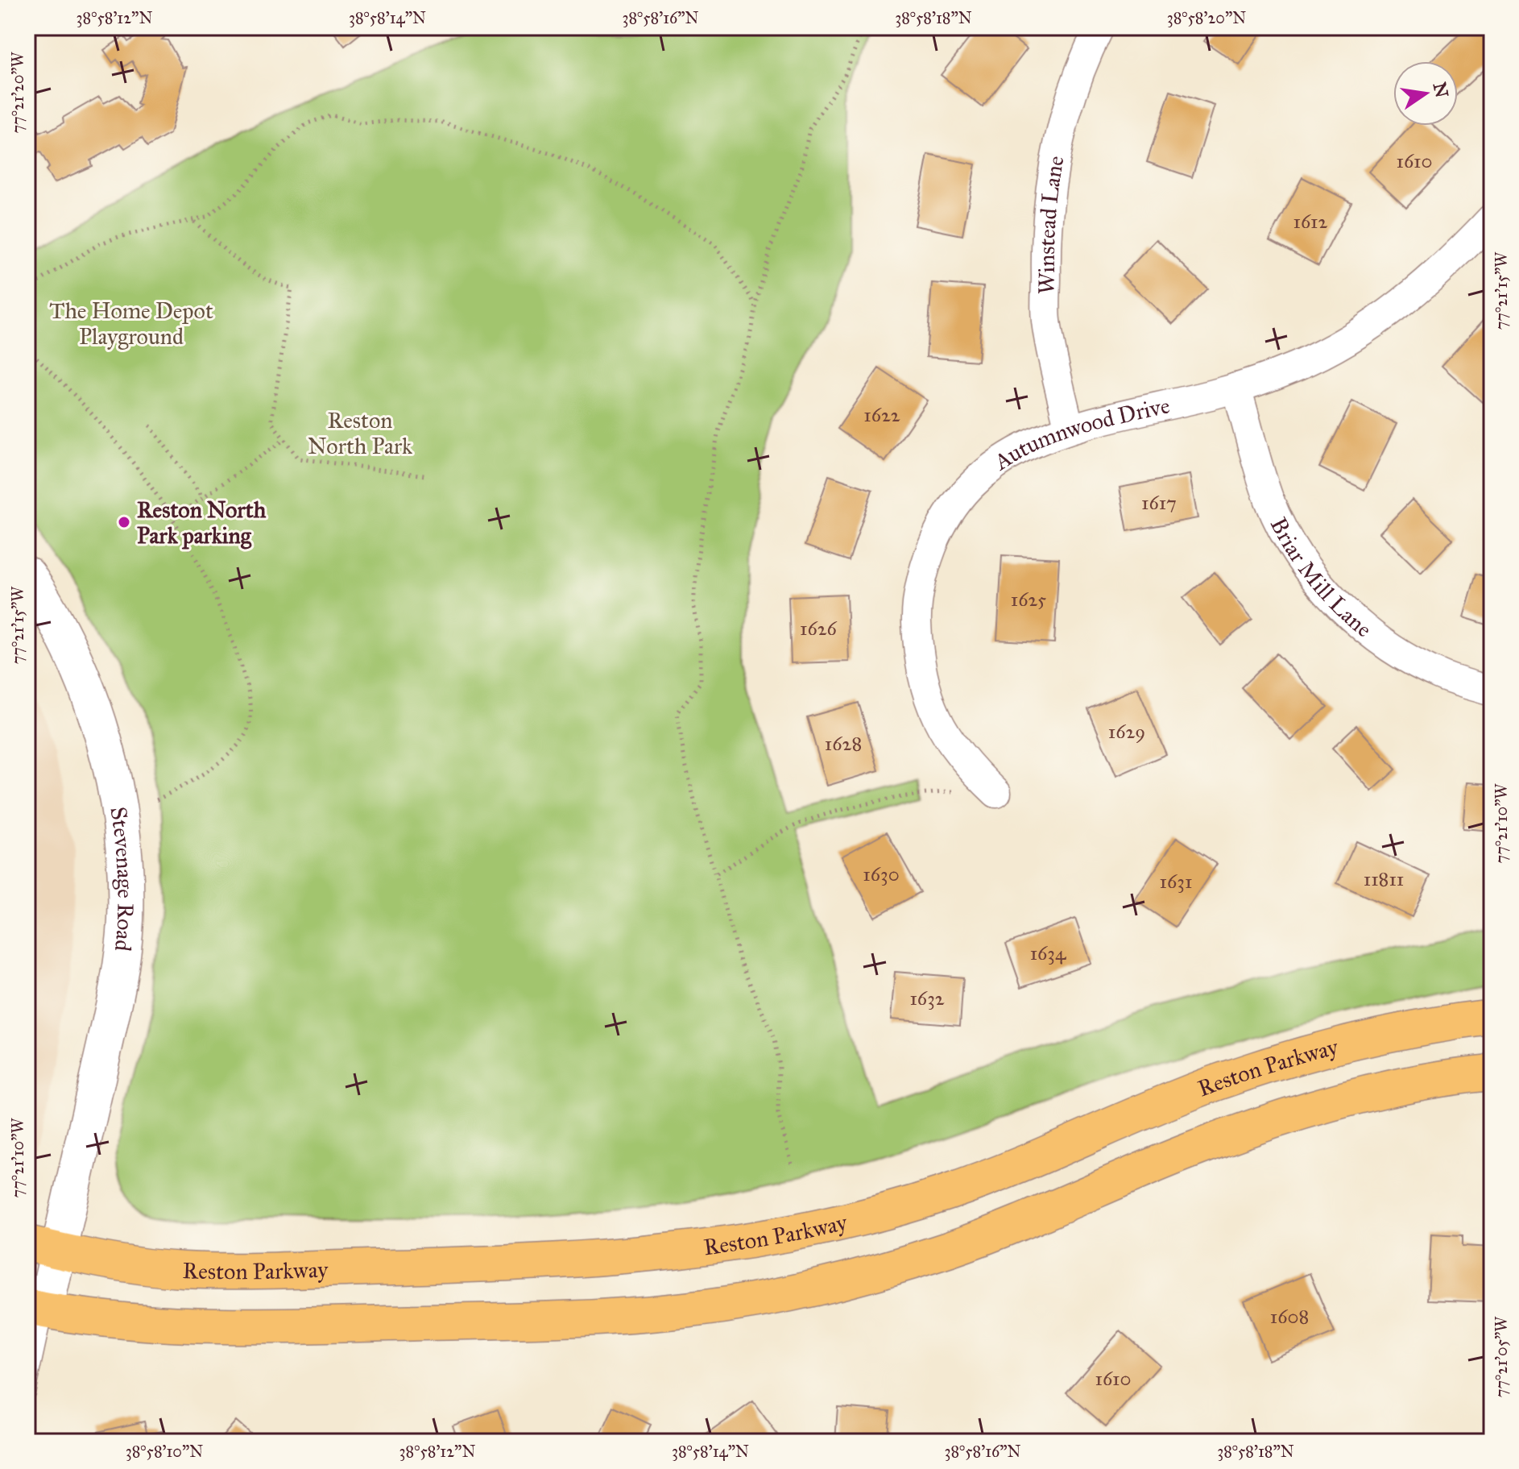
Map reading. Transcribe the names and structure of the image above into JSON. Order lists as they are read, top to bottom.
{
  "streets": {
    "main road": ["Reston Parkway"],
    "street": [
      "Winstead Lane",
      "Autumnwood Drive",
      "Briar Mill Lane",
      "Stevenage Road"
    ]
  },
  "crossings": [
    ["Winstead Lane", "Autumnwood Drive"],
    ["Autumnwood Drive", "Briar Mill Lane"],
    ["Stevenage Road", "Reston Parkway"]
  ],
  "parks": ["The Home Depot Playground", "Reston North Park"],
  "places": ["Reston North Park parking"],
  "house_numbers": [
    "1610",
    "1612",
    "1622",
    "1617",
    "1625",
    "1626",
    "1629",
    "1628",
    "1630",
    "11811",
    "1631",
    "1634",
    "1632",
    "1608",
    "1610"
  ],
  "north": "right",
  "coordinates": [
    "38°58'12\"N",
    "38°58'14\"N",
    "38°58'16\"N",
    "38°58'18\"N",
    "38°58'20\"N",
    "77°21'20\"W",
    "77°21'15\"W",
    "77°21'10\"W",
    "77°21'05\"W",
    "38°58'10\"N"
  ]
}
